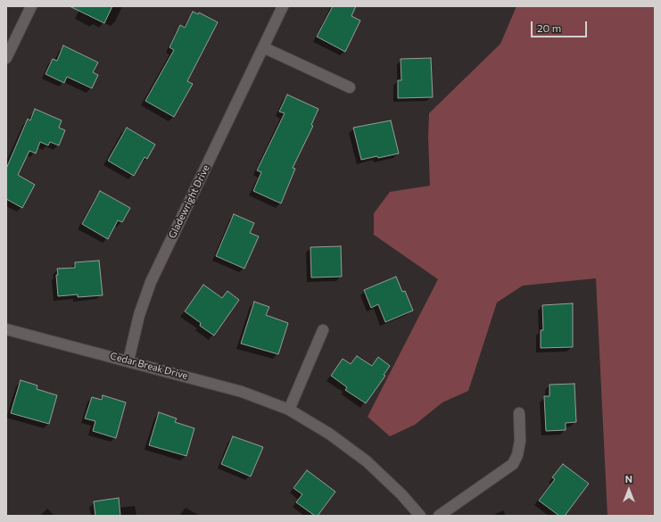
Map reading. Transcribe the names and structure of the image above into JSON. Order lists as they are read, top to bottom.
{
  "streets": {
    "street": ["Gladewright Drive", "Cedar Break Drive"]
  },
  "crossings": [
    ["Gladewright Drive", "Cedar Break Drive"]
  ],
  "scale_bar": "20 m",
  "north": "top"
}
